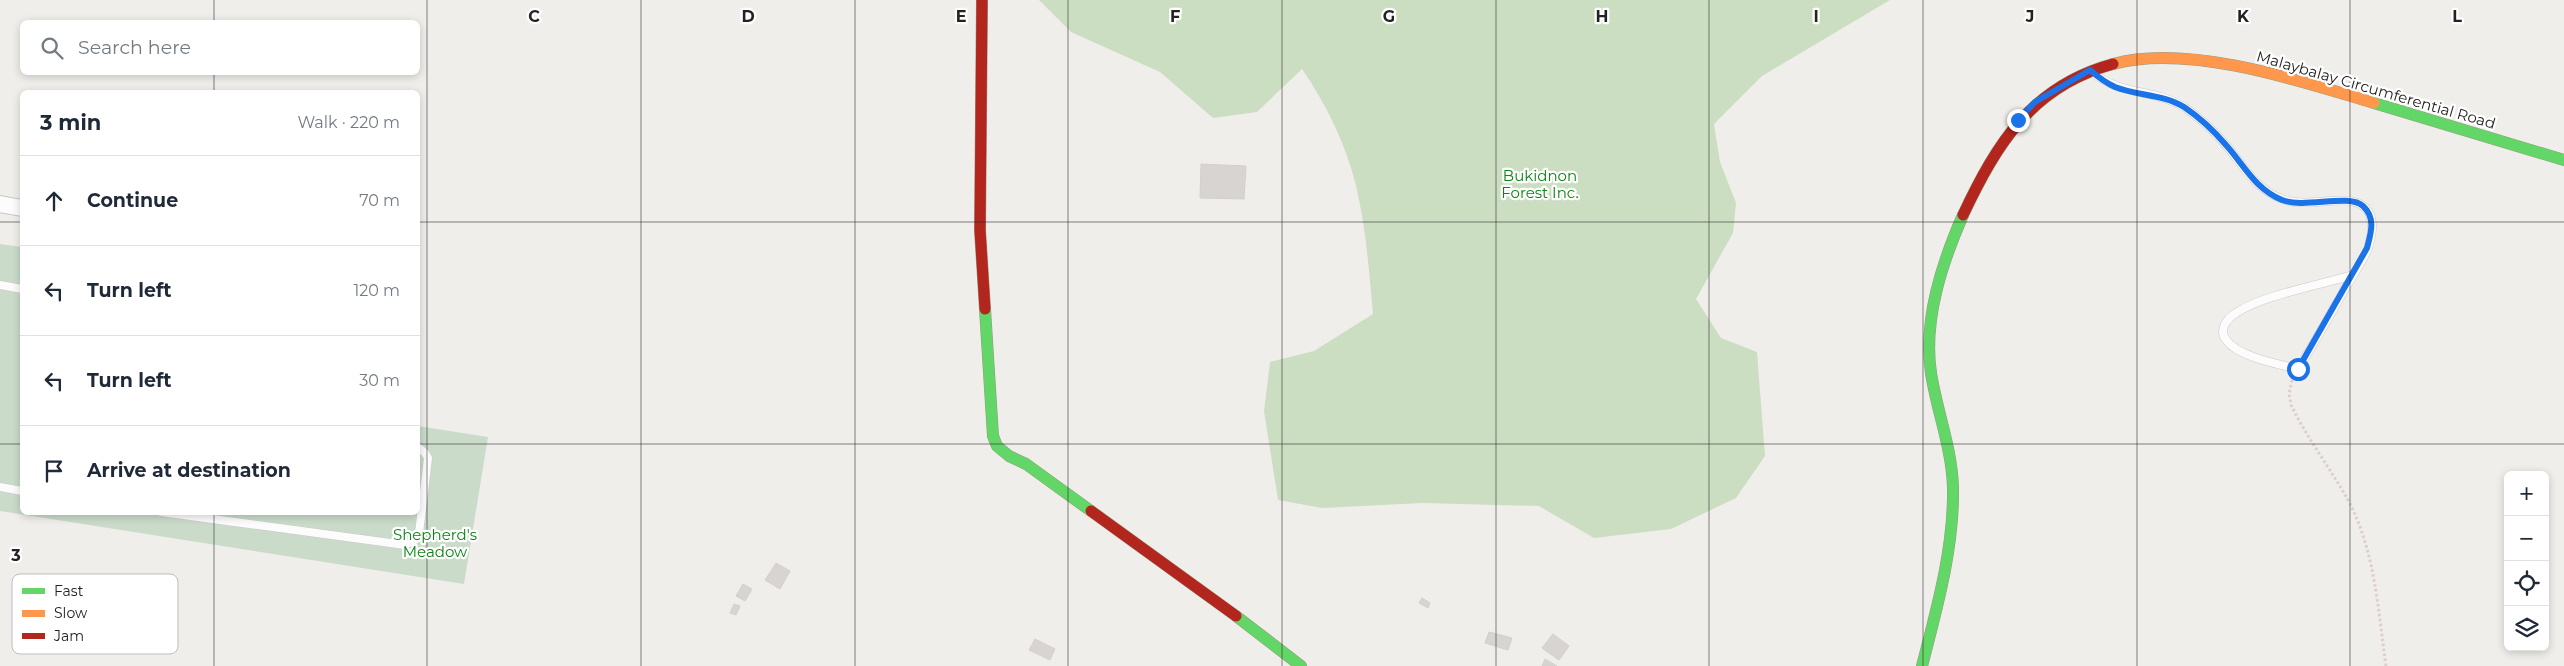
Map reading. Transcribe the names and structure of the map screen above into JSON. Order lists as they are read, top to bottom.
{
  "streets": {
    "main road": ["Malaybalay Circumferential Road"]
  },
  "parks": ["Bukidnon Forest Inc.", "Shepherd's Meadow"],
  "legend": ["Fast", "Slow", "Jam"],
  "page": {
    "search": "Search here",
    "heading": ["3 min", "Walk · 220 m"],
    "list": [
      ["Continue", "70 m"],
      ["Turn left", "120 m"],
      ["Turn left", "30 m"],
      "Arrive at destination"
    ],
    "map_buttons": ["+", "−"]
  },
  "grid": {
    "columns": [
      "C",
      "D",
      "E",
      "F",
      "G",
      "H",
      "I",
      "J",
      "K",
      "L"
    ],
    "rows": ["3"]
  }
}
